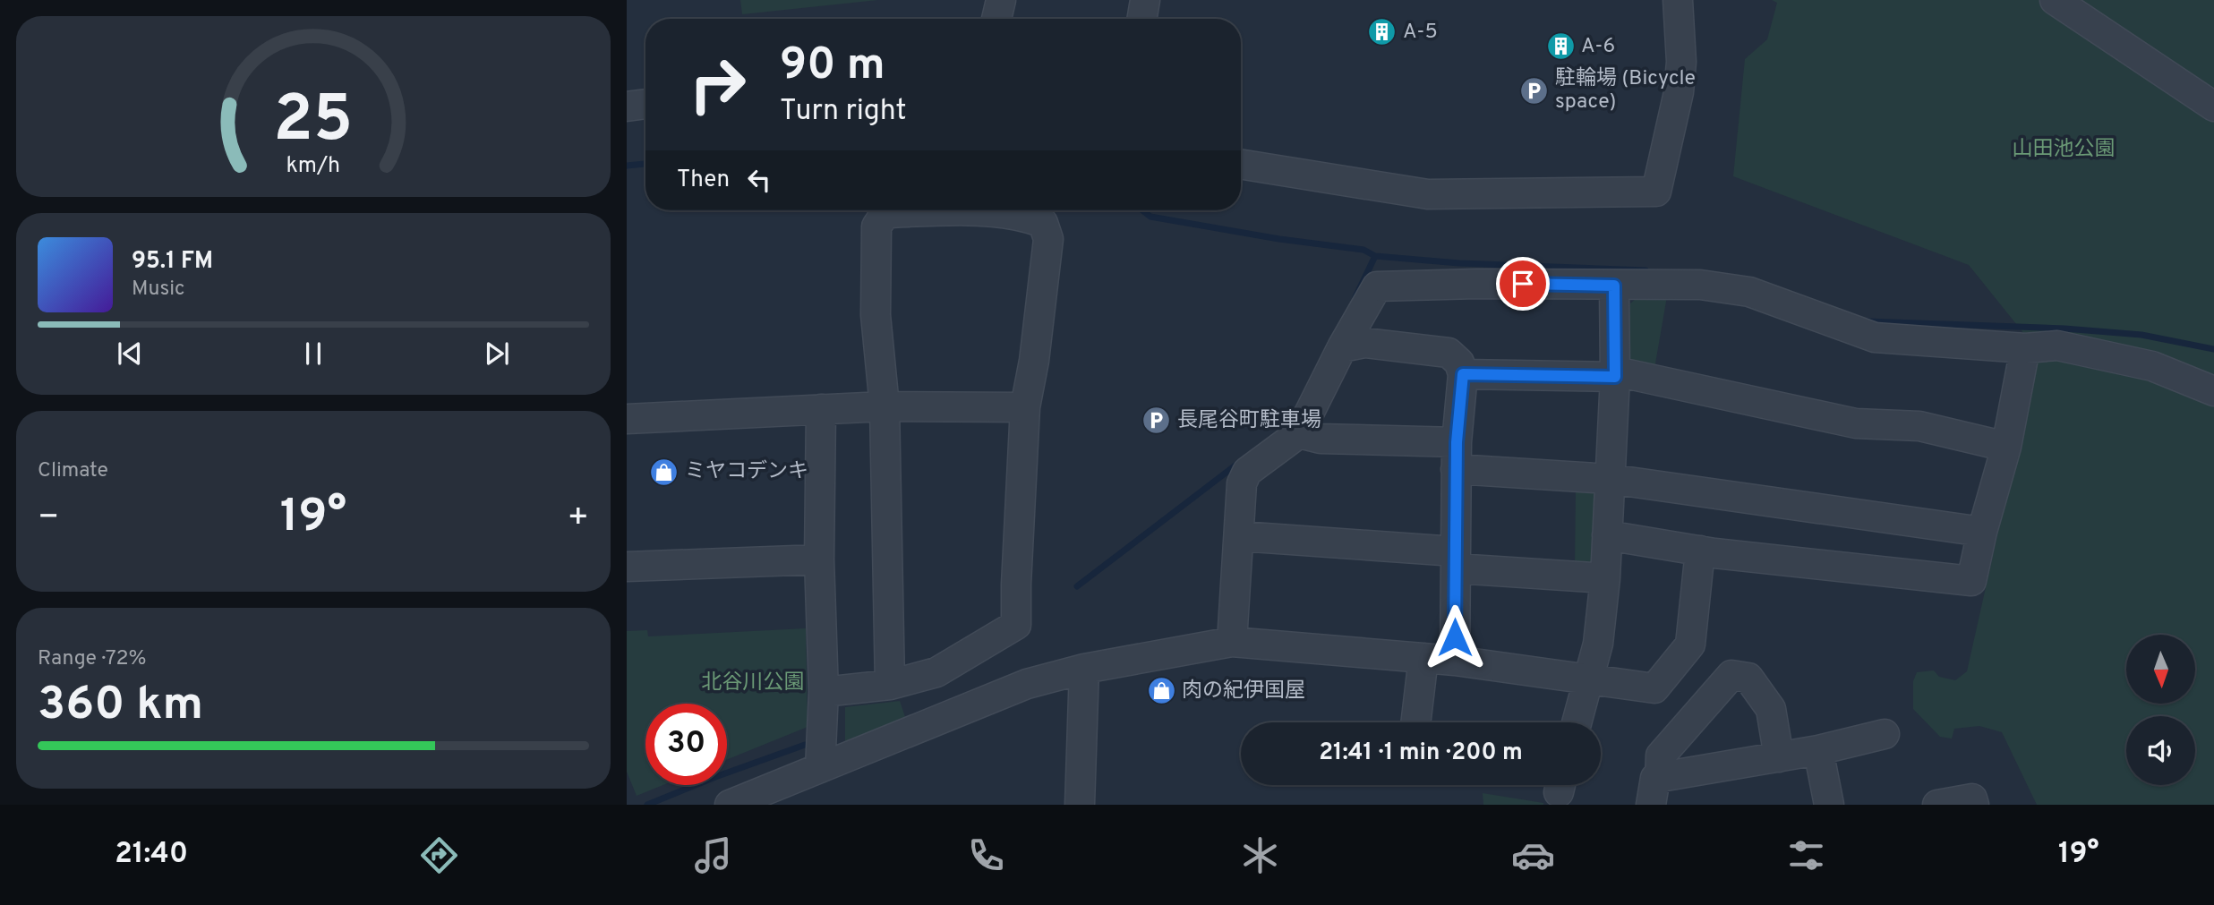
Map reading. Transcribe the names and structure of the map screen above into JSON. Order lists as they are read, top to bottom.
{
  "parks": ["山田池公園", "北谷川公園"],
  "places": {
    "building": ["A-5", "A-6"],
    "parking": ["駐輪場 (Bicycle space)", "長尾谷町駐車場"],
    "shop": ["ミヤコデンキ", "肉の紀伊国屋"]
  },
  "north": "bottom",
  "page": {
    "turn": ["90 m", "Turn right"],
    "then": "Then",
    "song": ["95.1 FM", "Music"],
    "tile": [
      "Climate",
      ["Range · 72%", "360 km"]
    ],
    "heat": ["−", "19°", "+"],
    "limit": "30",
    "trip": "21:41 · 1 min · 200 m",
    "tabs": ["21:40", "19°"],
    "gauge": ["25", "km/h"]
  }
}
